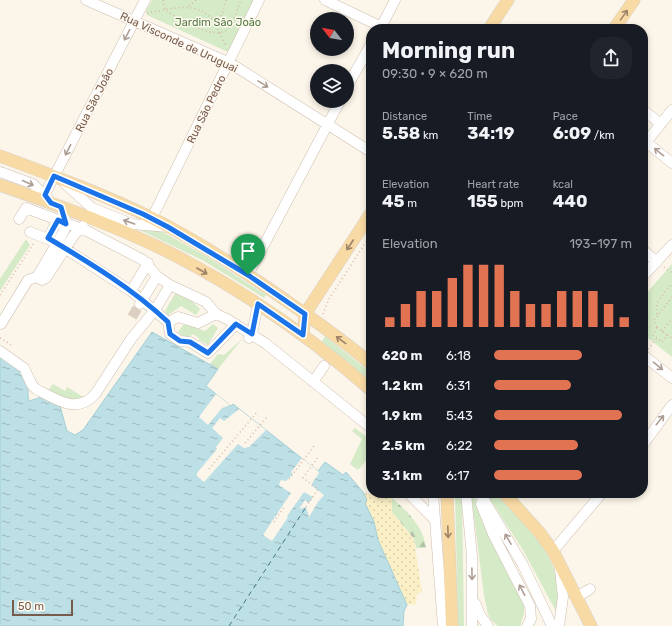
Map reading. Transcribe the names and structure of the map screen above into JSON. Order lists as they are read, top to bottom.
{
  "streets": {
    "street": ["Rua Visconde de Uruguai", "Rua São João", "Rua São Pedro"]
  },
  "crossings": [
    ["Rua Visconde de Uruguai", "Rua São João"],
    ["Rua Visconde de Uruguai", "Rua São Pedro"]
  ],
  "one_way": ["Rua Visconde de Uruguai", "Rua São João"],
  "parks": ["Jardim São João"],
  "scale_bar": "50 m",
  "north": "top left",
  "page": {
    "heading": ["Morning run", "09:30 · 9 × 620 m"],
    "stats": [
      ["Distance", "5.58 km"],
      ["Time", "34:19"],
      ["Pace", "6:09 /km"],
      ["Elevation", "45 m"],
      ["Heart rate", "155 bpm"],
      ["kcal", "440"]
    ],
    "chart": ["Elevation", "193–197 m"],
    "list": [
      {
        "name": "620 m",
        "note": "6:18"
      },
      {
        "name": "1.2 km",
        "note": "6:31"
      },
      {
        "name": "1.9 km",
        "note": "5:43"
      },
      {
        "name": "2.5 km",
        "note": "6:22"
      },
      {
        "name": "3.1 km",
        "note": "6:17"
      }
    ],
    "scale": "50 m"
  }
}
